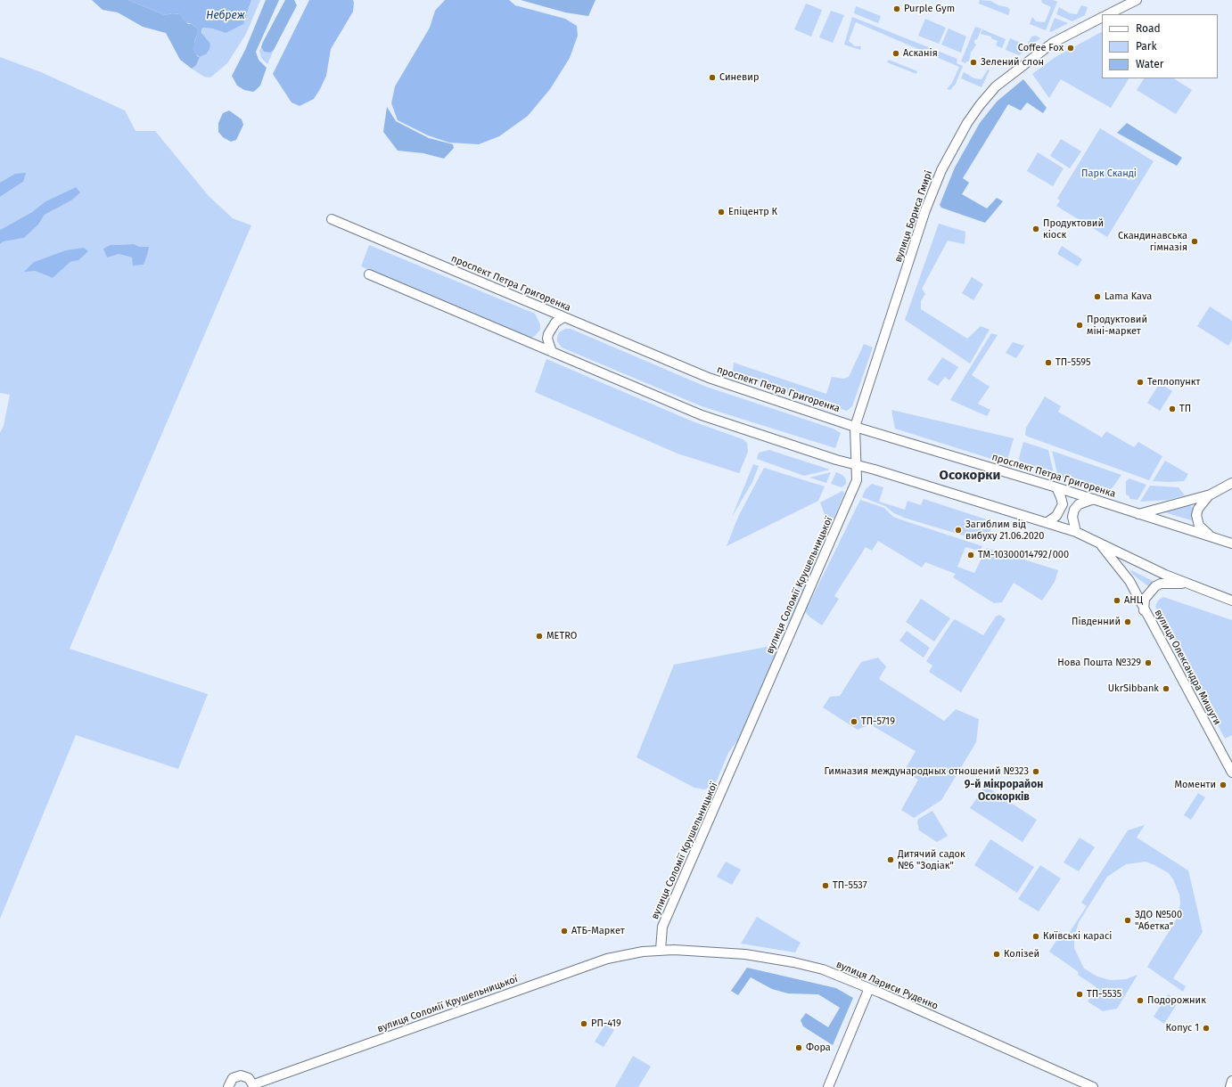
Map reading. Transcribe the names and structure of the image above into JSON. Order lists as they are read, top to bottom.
{
  "streets": {
    "street": [
      "вулиця Бориса Гмирі",
      "проспект Петра Григоренка",
      "вулиця Соломії Крушельницької",
      "вулиця Олександра Мишуги",
      "вулиця Лариси Руденко"
    ]
  },
  "crossings": [
    ["вулиця Бориса Гмирі", "проспект Петра Григоренка"],
    ["вулиця Бориса Гмирі", "вулиця Соломії Крушельницької"],
    ["проспект Петра Григоренка", "вулиця Соломії Крушельницької"],
    ["вулиця Соломії Крушельницької", "вулиця Лариси Руденко"]
  ],
  "districts": ["Осокорки", "9-й мікрорайон Осокорків"],
  "water": ["Небреж"],
  "parks": ["Парк Сканді"],
  "places": [
    "Purple Gym",
    "Coffee Fox",
    "Асканія",
    "Зелений слон",
    "Синевир",
    "Епіцентр К",
    "Продуктовий кіоск",
    "Скандинавська гімназія",
    "Lama Kava",
    "Продуктовий міні-маркет",
    "ТП-5595",
    "Теплопункт",
    "ТП",
    "Загиблим від вибуху 21.06.2020",
    "ТМ-10300014792/000",
    "АНЦ",
    "Південний",
    "METRO",
    "Нова Пошта №329",
    "UkrSibbank",
    "ТП-5719",
    "Гимназия международных отношений №323",
    "Моменти",
    "Дитячий садок №6 \"Зодіак\"",
    "ТП-5537",
    "ЗДО №500 \"Абетка\"",
    "АТБ-Маркет",
    "Київські карасі",
    "Колізей",
    "ТП-5535",
    "Подорожник",
    "РП-419",
    "Копус 1",
    "Фора"
  ],
  "legend": ["Road", "Park", "Water"]
}
